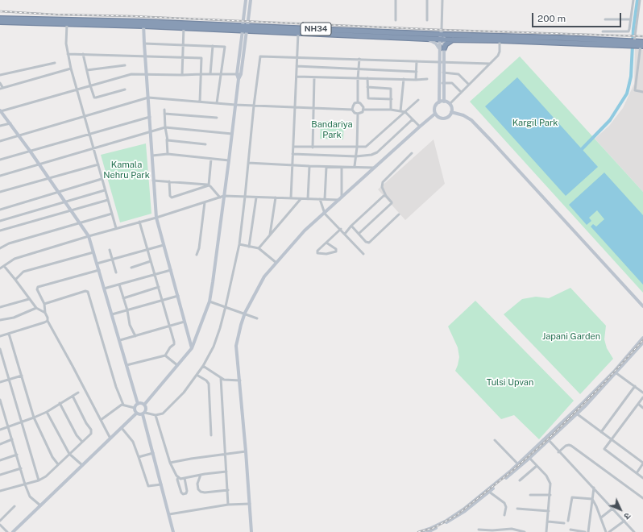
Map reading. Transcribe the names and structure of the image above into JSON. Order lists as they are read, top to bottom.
{
  "streets": {
    "highway": ["NH34"]
  },
  "parks": [
    "Kargil Park",
    "Bandariya Park",
    "Kamala Nehru Park",
    "Japani Garden",
    "Tulsi Upvan"
  ],
  "scale_bar": "200 m",
  "north": "bottom right"
}
